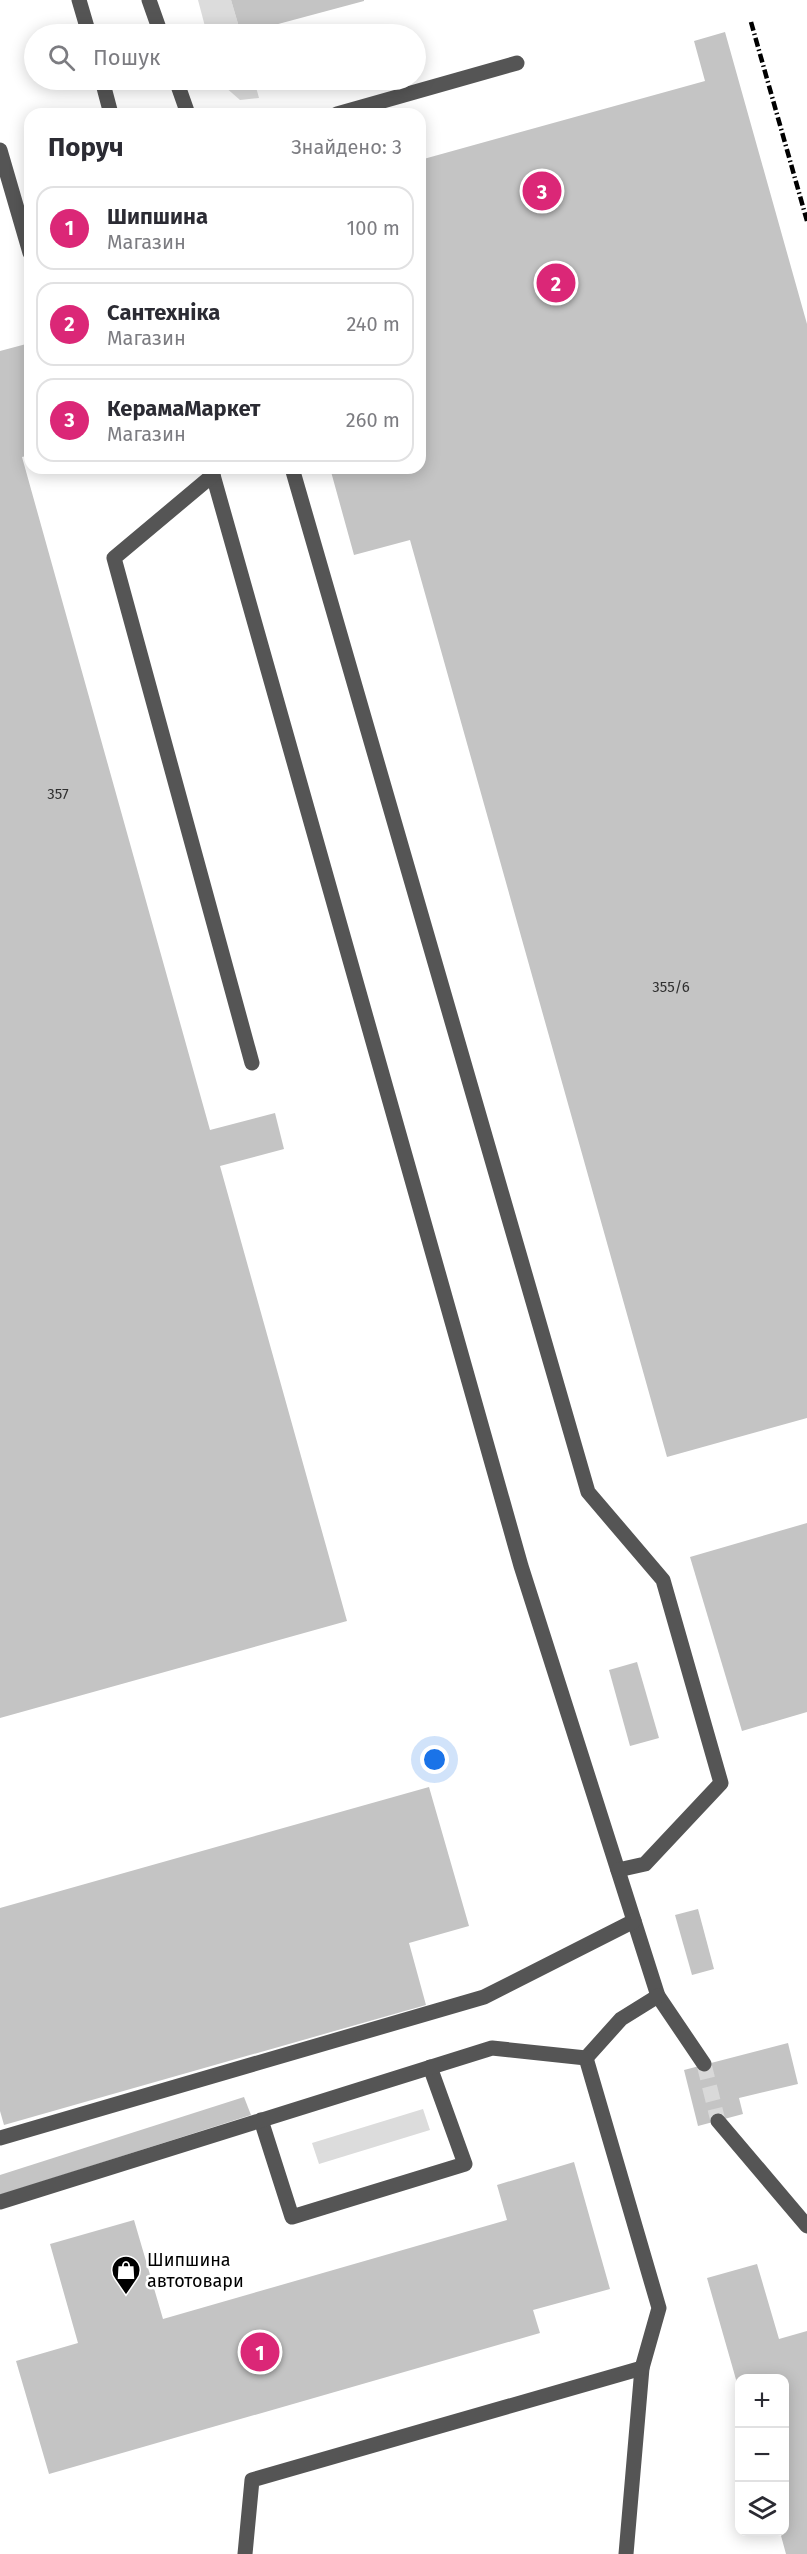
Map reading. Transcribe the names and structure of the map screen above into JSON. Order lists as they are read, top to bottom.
{
  "places": {
    "shop": ["Шипшина автотовари"]
  },
  "house_numbers": ["357", "355/6"],
  "page": {
    "search": "Пошук",
    "heading": ["Поруч", "Знайдено: 3"],
    "pins": ["3", "2", "1"],
    "list": [
      {
        "mark": "1",
        "name": "Шипшина",
        "note": "Магазин",
        "value": "100 m"
      },
      {
        "mark": "2",
        "name": "Сантехніка",
        "note": "Магазин",
        "value": "240 m"
      },
      {
        "mark": "3",
        "name": "КерамаМаркет",
        "note": "Магазин",
        "value": "260 m"
      }
    ],
    "map_buttons": ["+", "−"]
  }
}
